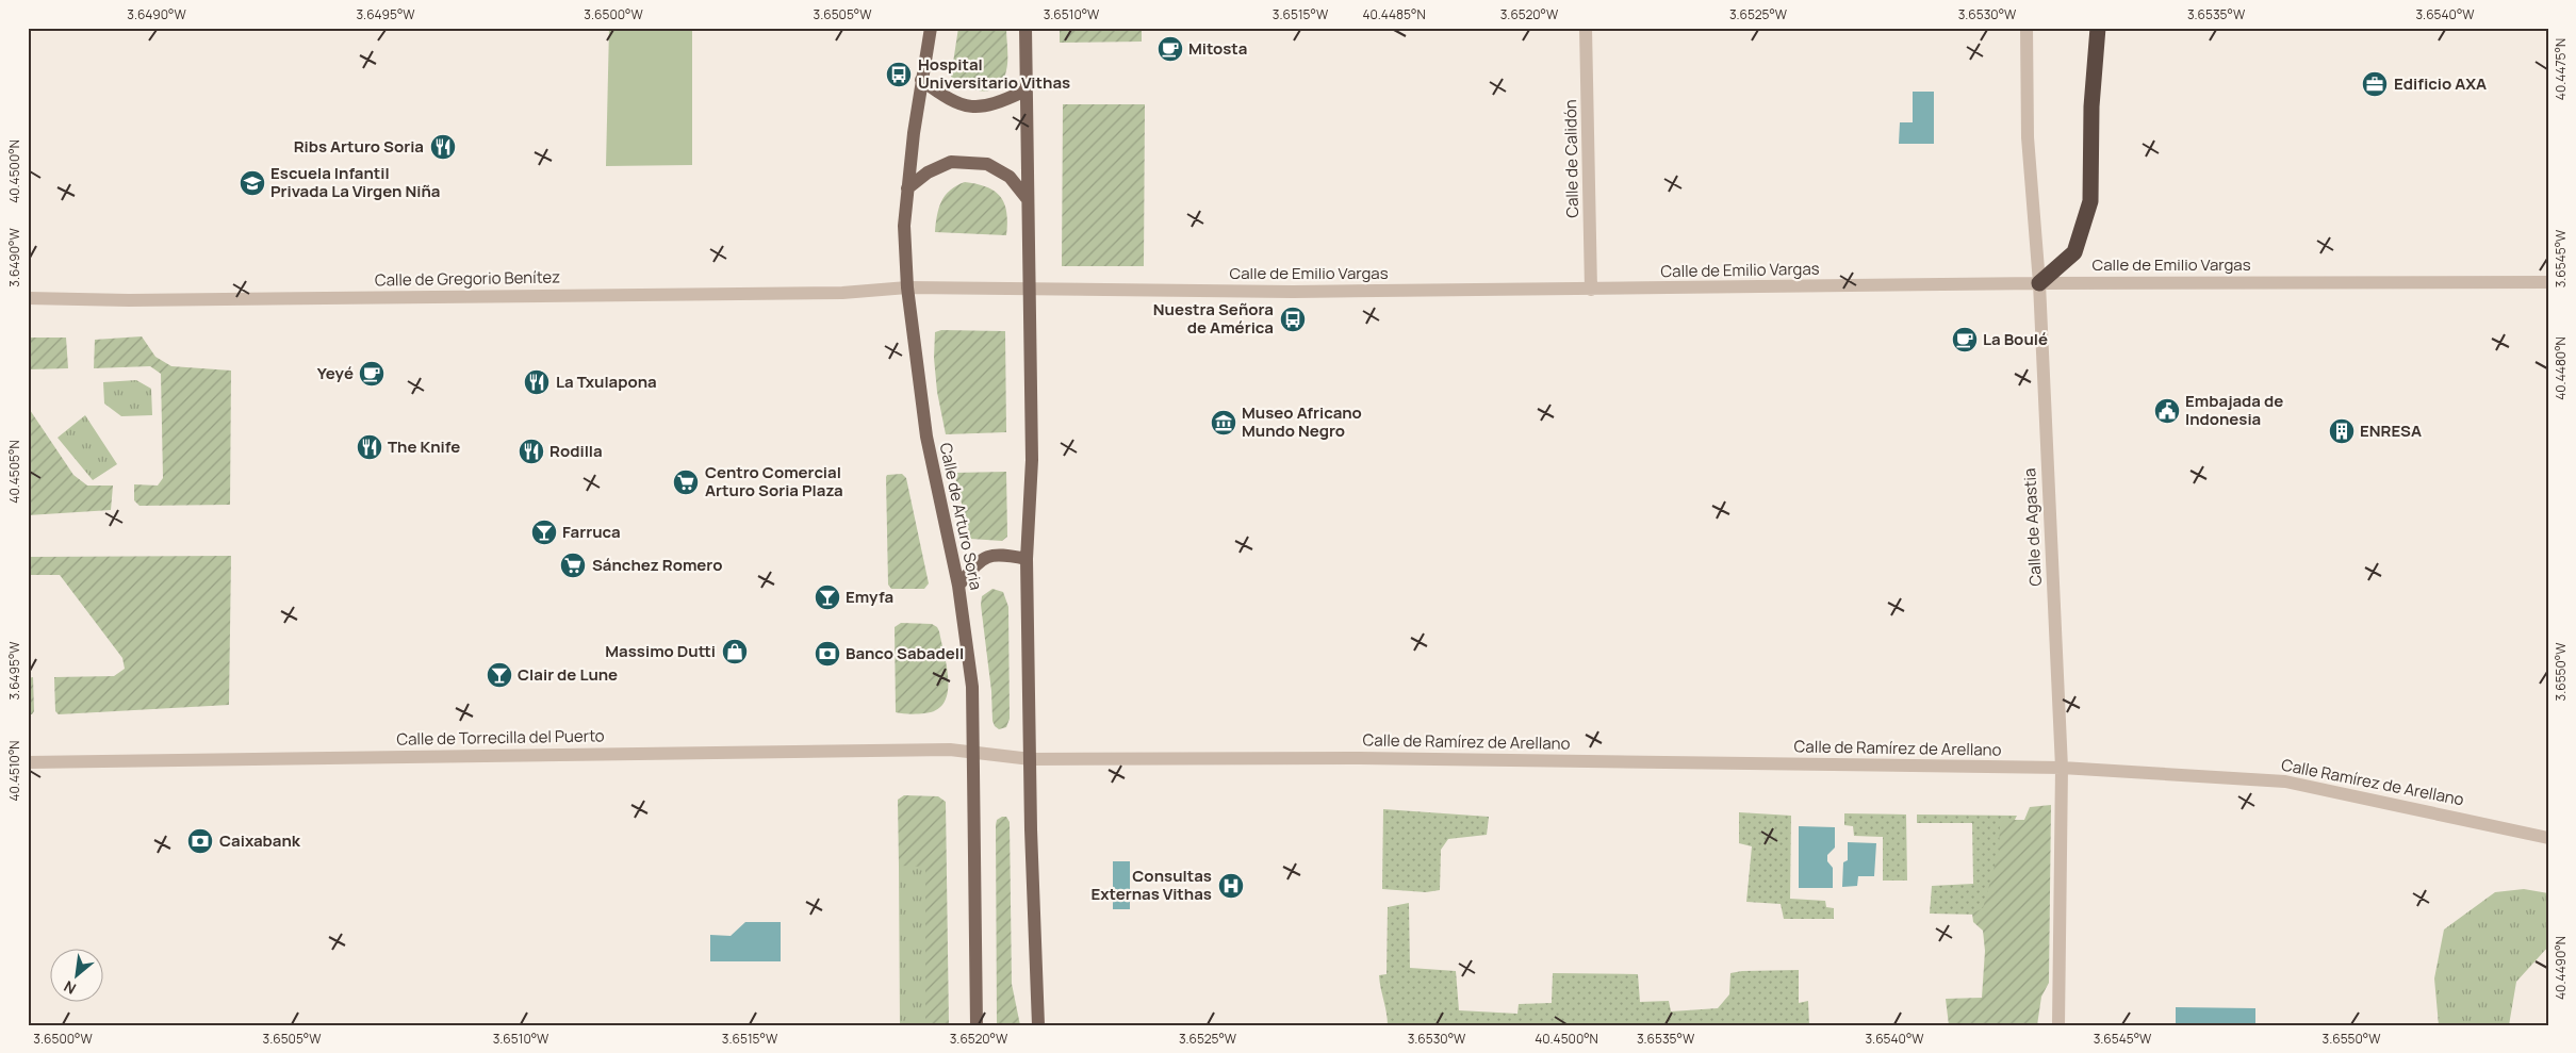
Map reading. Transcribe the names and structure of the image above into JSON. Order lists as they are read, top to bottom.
{
  "streets": {
    "main road": ["Calle de Arturo Soria"],
    "street": [
      "Calle de Calidón",
      "Calle de Emilio Vargas",
      "Calle de Gregorio Benítez",
      "Calle de Agastia",
      "Calle de Torrecilla del Puerto",
      "Calle de Ramírez de Arellano",
      "Calle Ramírez de Arellano"
    ]
  },
  "crossings": [
    ["Calle de Calidón", "Calle de Emilio Vargas"],
    ["Calle de Emilio Vargas", "Calle de Gregorio Benítez"],
    ["Calle de Emilio Vargas", "Calle de Arturo Soria"],
    ["Calle de Emilio Vargas", "Calle de Agastia"],
    ["Calle de Gregorio Benítez", "Calle de Arturo Soria"],
    ["Calle de Arturo Soria", "Calle de Torrecilla del Puerto"],
    ["Calle de Agastia", "Calle de Ramírez de Arellano"],
    ["Calle de Agastia", "Calle Ramírez de Arellano"],
    ["Calle de Ramírez de Arellano", "Calle Ramírez de Arellano"]
  ],
  "places": {
    "cafe": ["Mitosta", "La Boulé", "Yeyé"],
    "bus stop": ["Hospital Universitario Vithas", "Nuestra Señora de América"],
    "office": ["Edificio AXA"],
    "restaurant": [
      "Ribs Arturo Soria",
      "La Txulapona",
      "The Knife",
      "Rodilla"
    ],
    "school or university": ["Escuela Infantil Privada La Virgen Niña"],
    "public building": ["Embajada de Indonesia"],
    "museum": ["Museo Africano Mundo Negro"],
    "building": ["ENRESA"],
    "supermarket": ["Centro Comercial Arturo Soria Plaza", "Sánchez Romero"],
    "bar": ["Farruca", "Emyfa", "Clair de Lune"],
    "shop": ["Massimo Dutti"],
    "bank": ["Banco Sabadell", "Caixabank"],
    "hospital": ["Consultas Externas Vithas"]
  },
  "north": "bottom left",
  "coordinates": [
    "3.6490°W",
    "3.6495°W",
    "3.6500°W",
    "3.6505°W",
    "3.6510°W",
    "3.6515°W",
    "40.4485°N",
    "3.6520°W",
    "3.6525°W",
    "3.6530°W",
    "3.6535°W",
    "3.6540°W",
    "40.4475°N",
    "40.4500°N",
    "3.6545°W",
    "40.4480°N",
    "40.4505°N",
    "3.6550°W",
    "40.4510°N",
    "40.4490°N"
  ]
}
